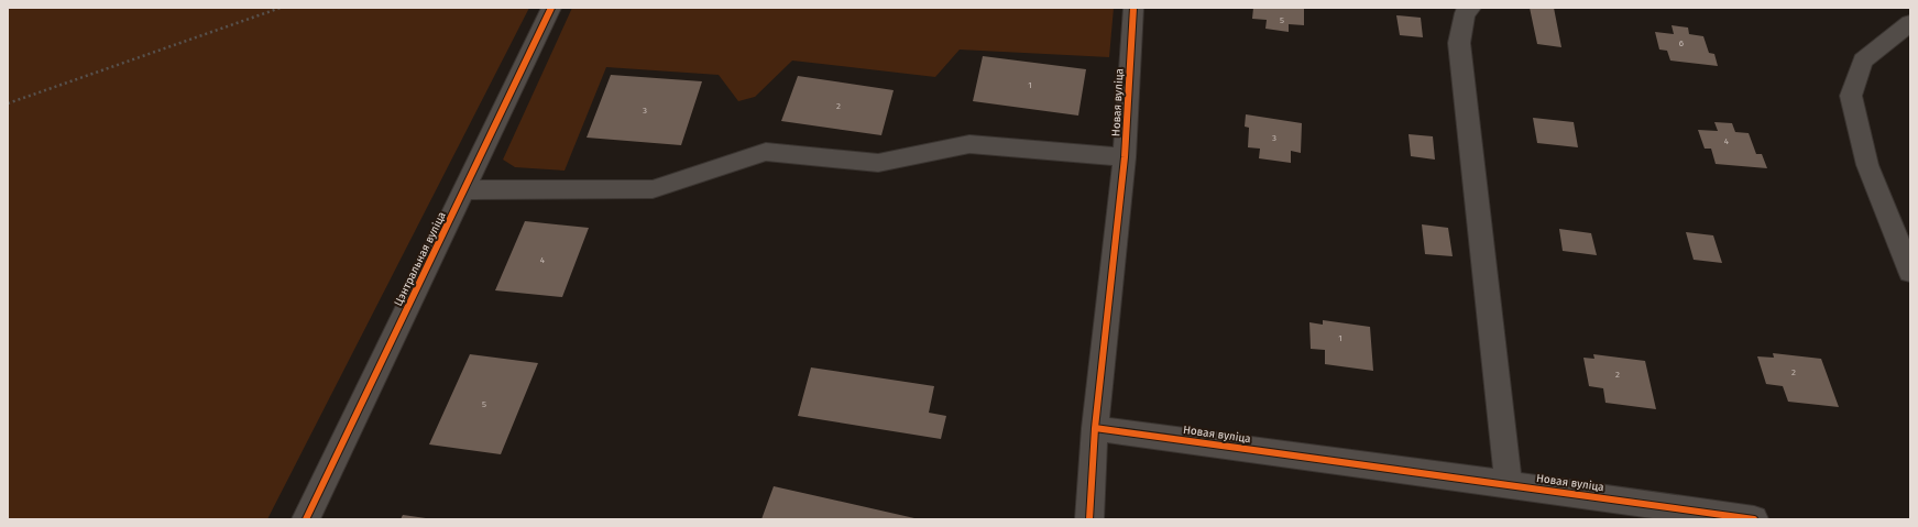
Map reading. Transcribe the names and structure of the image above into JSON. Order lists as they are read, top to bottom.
{
  "streets": {
    "street": ["Новая вуліца", "Цэнтральная вуліца"]
  },
  "house_numbers": [
    "5",
    "6",
    "1",
    "2",
    "3",
    "3",
    "4",
    "4",
    "1",
    "2",
    "2",
    "5"
  ]
}
